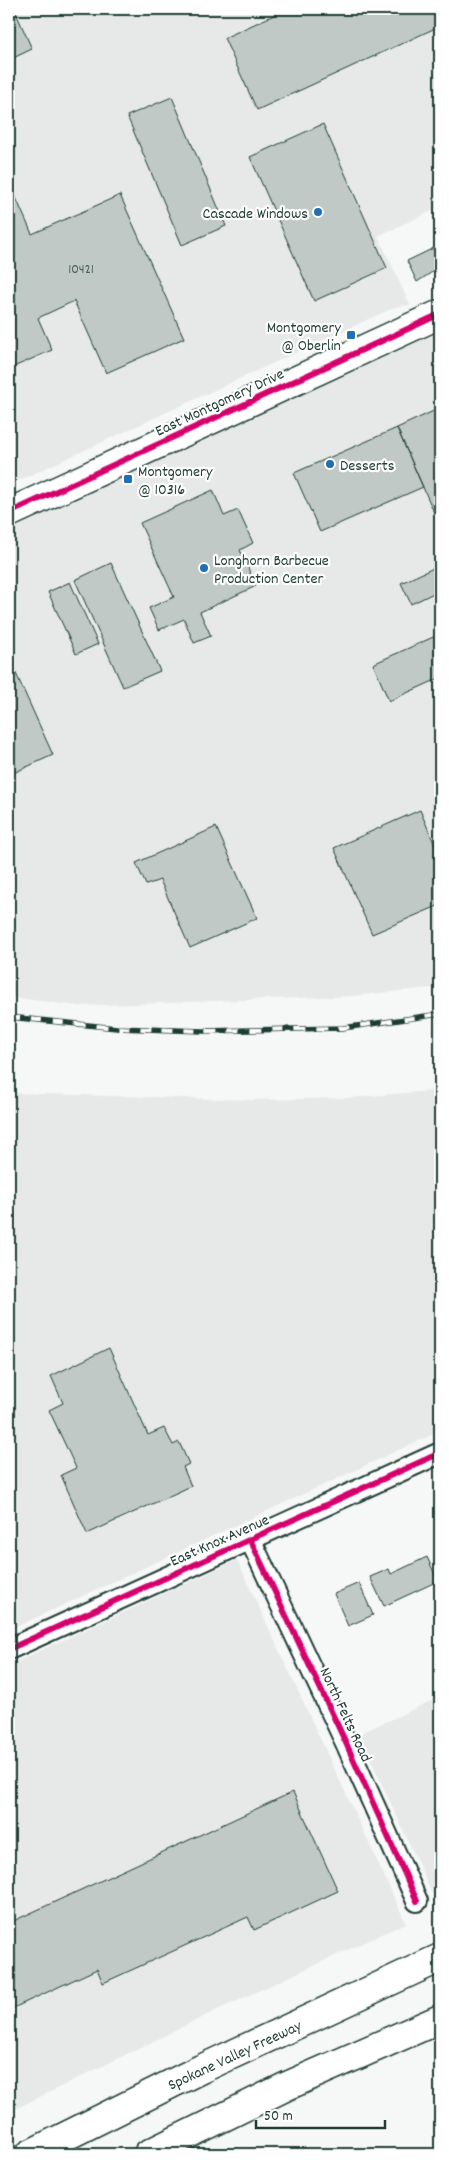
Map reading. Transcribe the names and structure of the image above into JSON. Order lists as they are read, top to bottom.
{
  "streets": {
    "main road": ["East Montgomery Drive", "Spokane Valley Freeway"],
    "street": ["East Knox Avenue", "North Felts Road"]
  },
  "crossings": [
    ["East Knox Avenue", "North Felts Road"]
  ],
  "places": {
    "other": ["Cascade Windows", "Desserts", "Longhorn Barbecue Production Center"],
    "transit": ["Montgomery @ Oberlin", "Montgomery @ 10316"]
  },
  "house_numbers": ["10421"],
  "scale_bar": "50 m"
}
